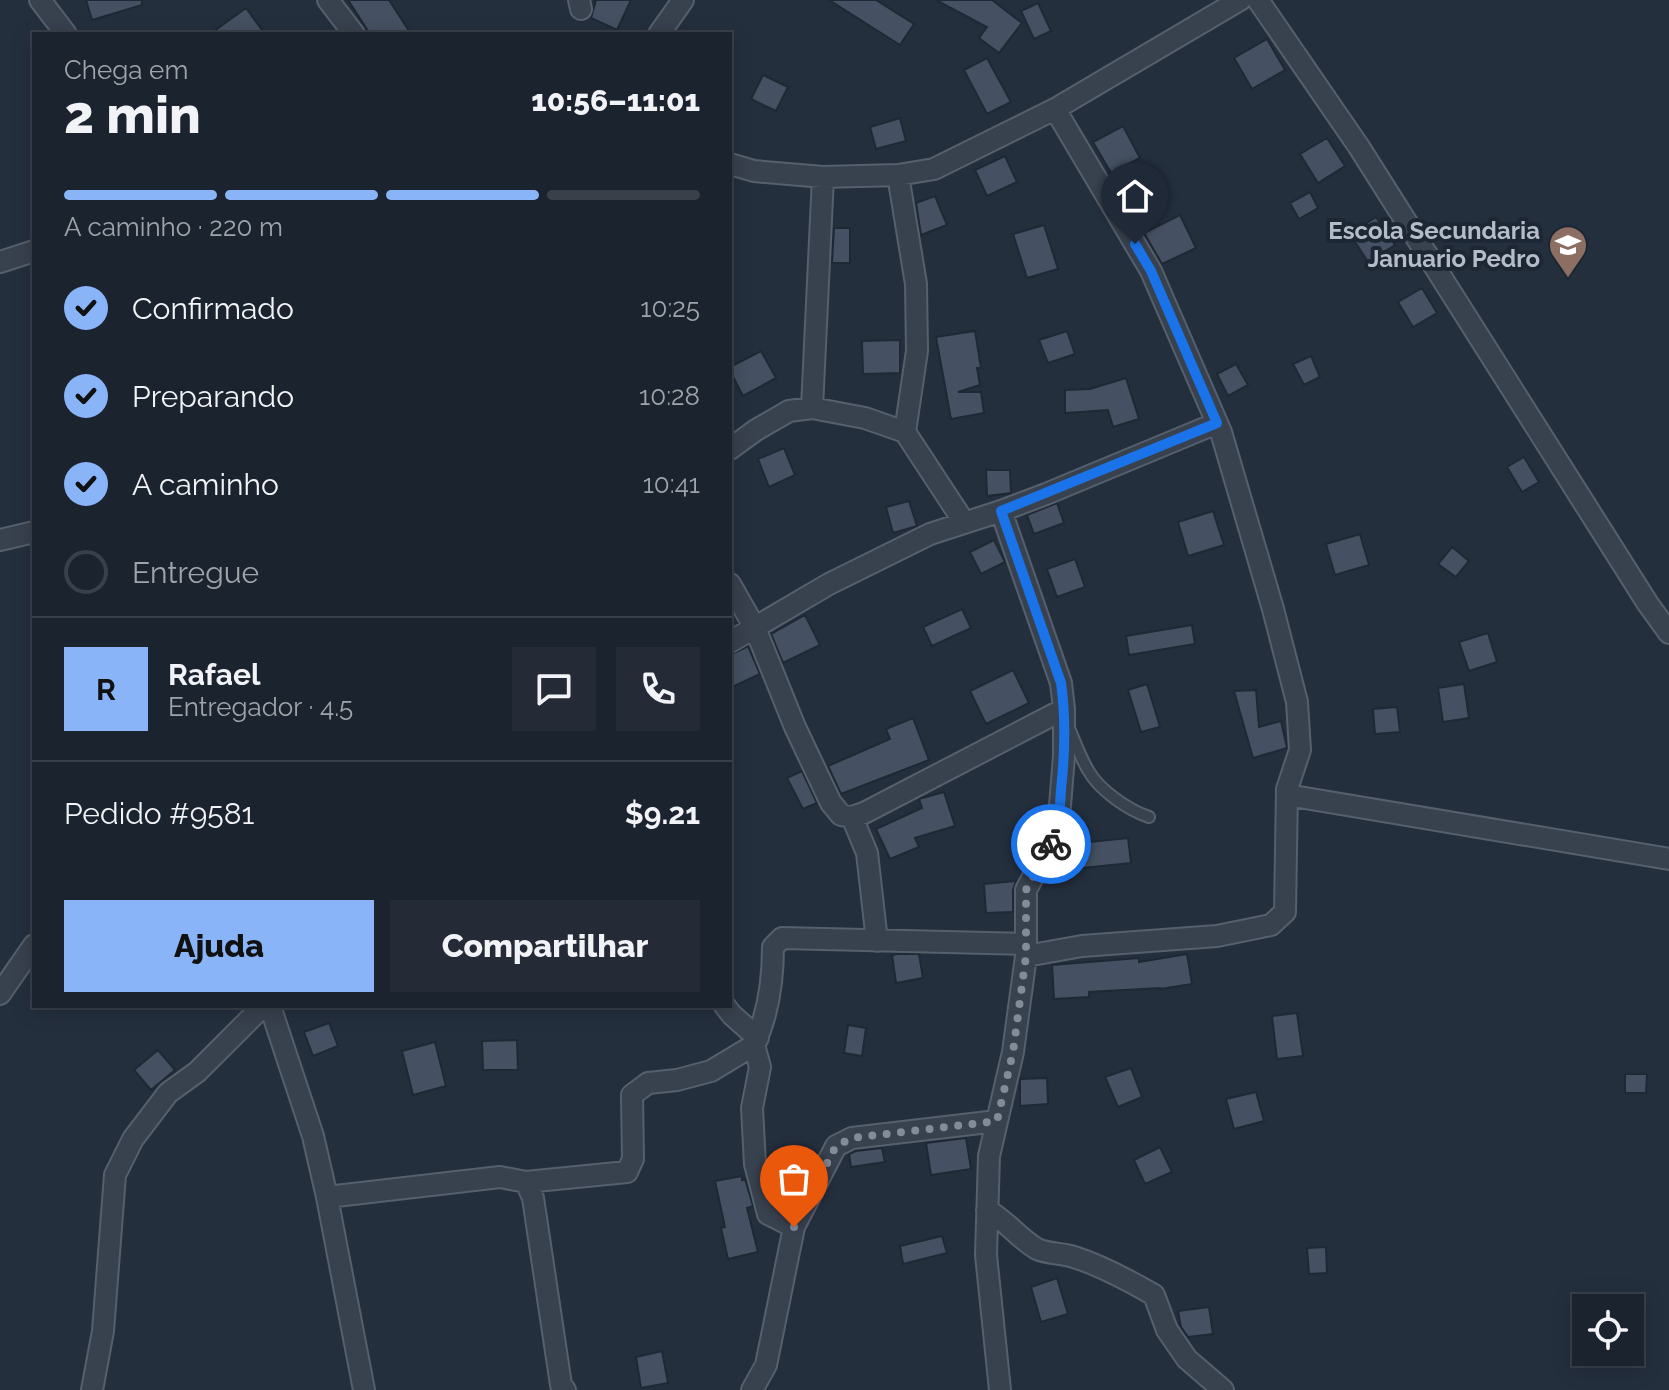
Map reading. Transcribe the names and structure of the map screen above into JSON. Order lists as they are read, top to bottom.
{
  "places": {
    "school or university": ["Escola Secundaria Januario Pedro"]
  },
  "page": {
    "heading": ["2 min", "Chega em", "10:56–11:01"],
    "panel": [
      "Rafael",
      "Entregador · 4.5",
      "Pedido #9581",
      "$9.21"
    ],
    "bar": "A caminho · 220 m",
    "list": [
      ["Confirmado", "10:25"],
      ["Preparando", "10:28"],
      ["A caminho", "10:41"],
      "Entregue"
    ],
    "round": "R",
    "buttons": ["Ajuda", "Compartilhar"]
  }
}
